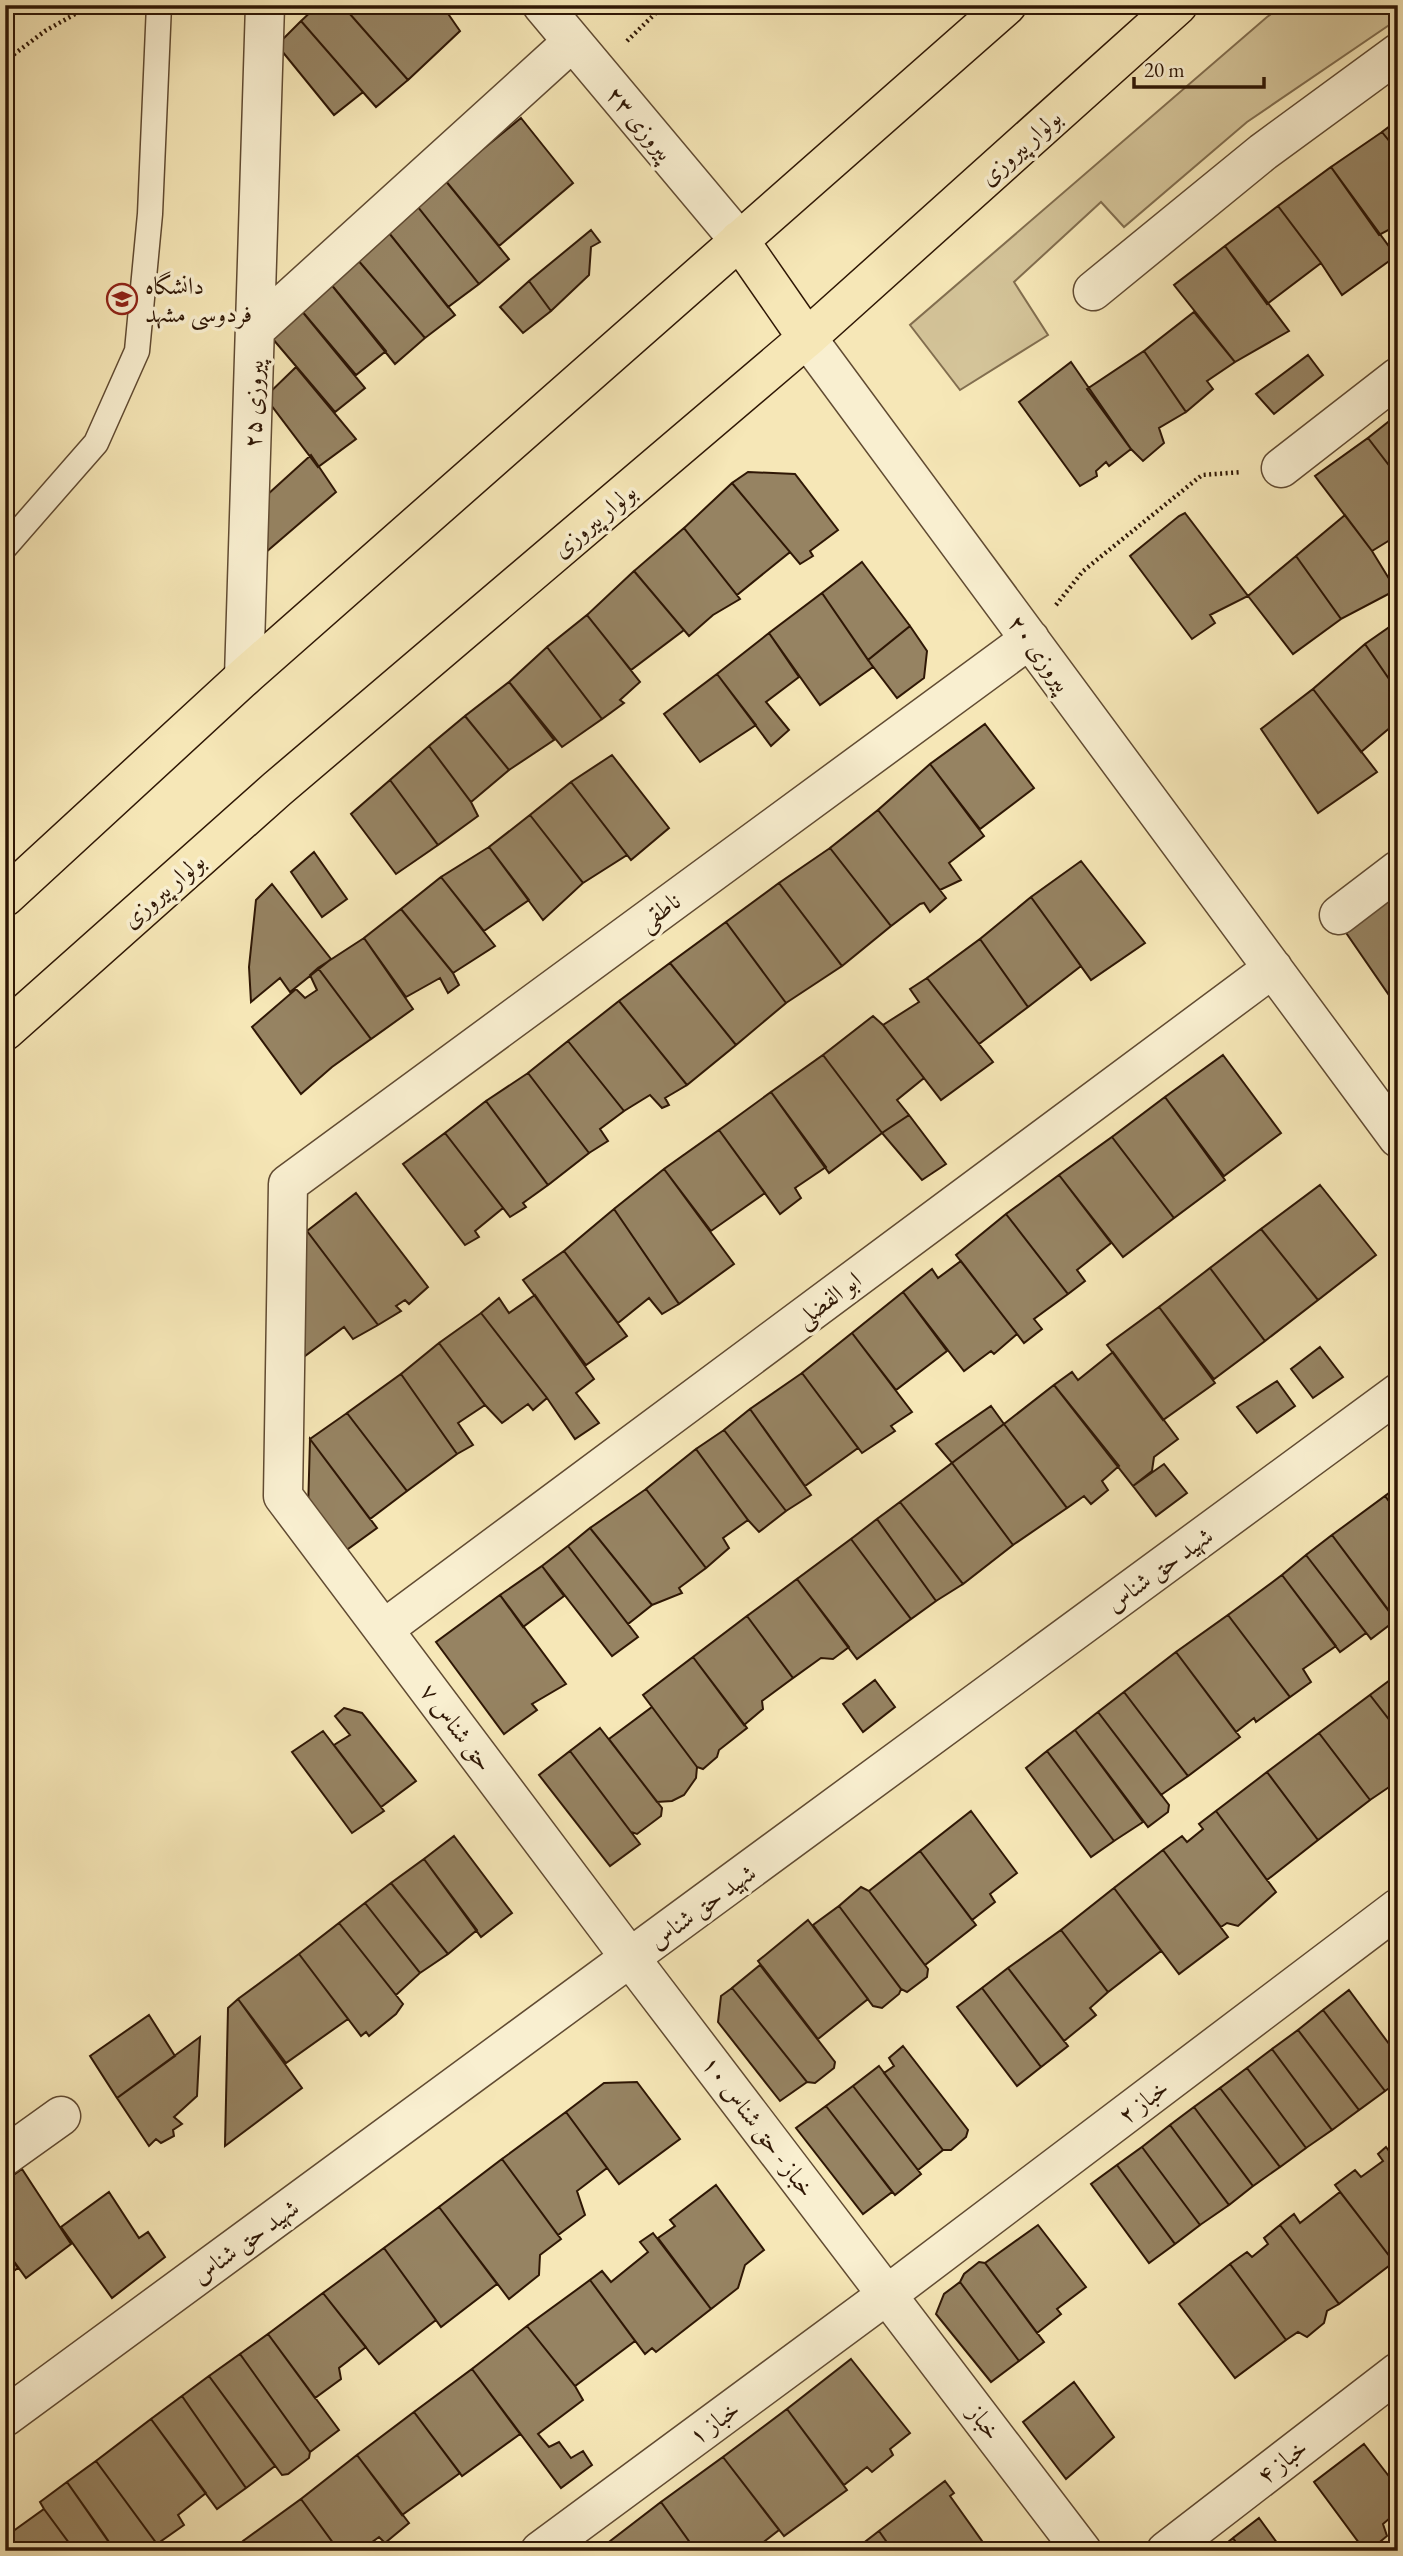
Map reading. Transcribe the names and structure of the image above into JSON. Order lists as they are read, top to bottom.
{
  "streets": {
    "main road": ["بولوار پیروزی"],
    "street": [
      "پیروزی ۲۳",
      "پیروزی ۲۵",
      "پیروزی ۲۰",
      "ناطقی",
      "ابو الفضلی",
      "شهید حق شناس",
      "حق شناس ۷",
      "خباز ۲",
      "خباز - حق شناس ۱۰",
      "خباز ۱",
      "خباز",
      "خباز ۴"
    ]
  },
  "crossings": [
    ["بولوار پیروزی", "پیروزی ۲۰"],
    ["پیروزی ۲۰", "ناطقی"],
    ["پیروزی ۲۰", "ابو الفضلی"],
    ["ناطقی", "حق شناس ۷"],
    ["ابو الفضلی", "حق شناس ۷"],
    ["شهید حق شناس", "حق شناس ۷"],
    ["شهید حق شناس", "خباز - حق شناس ۱۰"],
    ["حق شناس ۷", "خباز - حق شناس ۱۰"],
    ["خباز ۲", "خباز - حق شناس ۱۰"],
    ["خباز ۲", "خباز ۱"],
    ["خباز ۲", "خباز"],
    ["خباز - حق شناس ۱۰", "خباز ۱"],
    ["خباز - حق شناس ۱۰", "خباز"],
    ["خباز ۱", "خباز"]
  ],
  "places": {
    "school or university": ["دانشگاه فردوسی مشهد"]
  },
  "scale_bar": "20 m"
}
